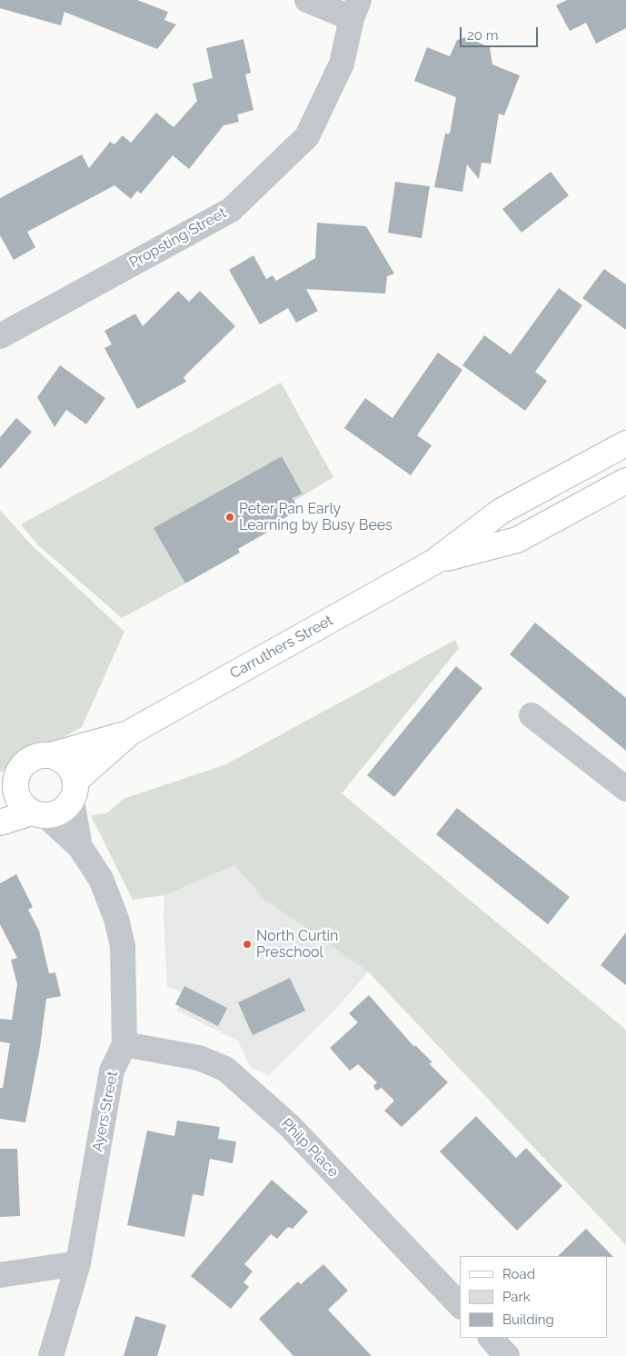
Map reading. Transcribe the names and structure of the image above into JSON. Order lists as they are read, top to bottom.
{
  "streets": {
    "main road": ["Carruthers Street"],
    "street": ["Propsting Street", "Ayers Street", "Philp Place"]
  },
  "crossings": [
    ["Carruthers Street", "Ayers Street"],
    ["Ayers Street", "Philp Place"]
  ],
  "places": ["Peter Pan Early Learning by Busy Bees", "North Curtin Preschool"],
  "legend": ["Road", "Park", "Building"],
  "scale_bar": "20 m"
}
